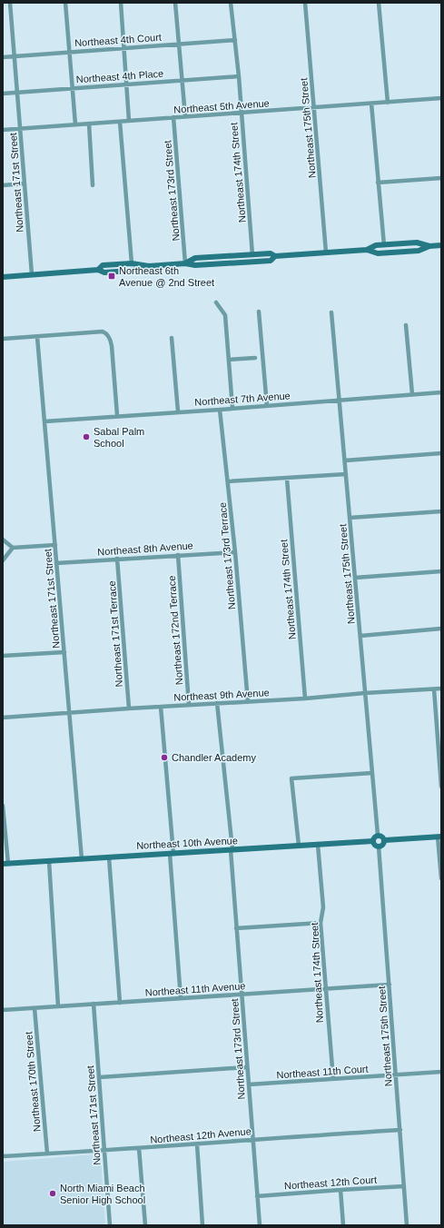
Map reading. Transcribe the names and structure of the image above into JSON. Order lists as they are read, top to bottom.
{
  "streets": {
    "main road": ["Northeast 10th Avenue"],
    "street": [
      "Northeast 4th Court",
      "Northeast 4th Place",
      "Northeast 5th Avenue",
      "Northeast 175th Street",
      "Northeast 174th Street",
      "Northeast 171st Street",
      "Northeast 173rd Street",
      "Northeast 7th Avenue",
      "Northeast 8th Avenue",
      "Northeast 173rd Terrace",
      "Northeast 172nd Terrace",
      "Northeast 171st Terrace",
      "Northeast 9th Avenue",
      "Northeast 11th Avenue",
      "Northeast 11th Court",
      "Northeast 170th Street",
      "Northeast 12th Avenue",
      "Northeast 12th Court"
    ]
  },
  "crossings": [
    ["Northeast 4th Court", "Northeast 174th Street"],
    ["Northeast 4th Court", "Northeast 171st Street"],
    ["Northeast 4th Place", "Northeast 174th Street"],
    ["Northeast 4th Place", "Northeast 171st Street"],
    ["Northeast 5th Avenue", "Northeast 175th Street"],
    ["Northeast 5th Avenue", "Northeast 174th Street"],
    ["Northeast 5th Avenue", "Northeast 171st Street"],
    ["Northeast 5th Avenue", "Northeast 173rd Street"],
    ["Northeast 175th Street", "Northeast 7th Avenue"],
    ["Northeast 175th Street", "Northeast 9th Avenue"],
    ["Northeast 175th Street", "Northeast 10th Avenue"],
    ["Northeast 175th Street", "Northeast 11th Avenue"],
    ["Northeast 175th Street", "Northeast 11th Court"],
    ["Northeast 175th Street", "Northeast 12th Avenue"],
    ["Northeast 175th Street", "Northeast 12th Court"],
    ["Northeast 174th Street", "Northeast 9th Avenue"],
    ["Northeast 174th Street", "Northeast 10th Avenue"],
    ["Northeast 174th Street", "Northeast 11th Avenue"],
    ["Northeast 174th Street", "Northeast 11th Court"],
    ["Northeast 171st Street", "Northeast 7th Avenue"],
    ["Northeast 171st Street", "Northeast 8th Avenue"],
    ["Northeast 171st Street", "Northeast 9th Avenue"],
    ["Northeast 171st Street", "Northeast 10th Avenue"],
    ["Northeast 171st Street", "Northeast 11th Avenue"],
    ["Northeast 171st Street", "Northeast 12th Avenue"],
    ["Northeast 173rd Street", "Northeast 9th Avenue"],
    ["Northeast 173rd Street", "Northeast 10th Avenue"],
    ["Northeast 173rd Street", "Northeast 11th Avenue"],
    ["Northeast 173rd Street", "Northeast 11th Court"],
    ["Northeast 173rd Street", "Northeast 12th Avenue"],
    ["Northeast 173rd Street", "Northeast 12th Court"],
    ["Northeast 7th Avenue", "Northeast 173rd Terrace"],
    ["Northeast 8th Avenue", "Northeast 173rd Terrace"],
    ["Northeast 8th Avenue", "Northeast 172nd Terrace"],
    ["Northeast 8th Avenue", "Northeast 171st Terrace"],
    ["Northeast 173rd Terrace", "Northeast 9th Avenue"],
    ["Northeast 172nd Terrace", "Northeast 9th Avenue"],
    ["Northeast 171st Terrace", "Northeast 9th Avenue"],
    ["Northeast 11th Avenue", "Northeast 170th Street"],
    ["Northeast 170th Street", "Northeast 12th Avenue"]
  ],
  "places": {
    "transit": ["Northeast 6th Avenue @ 2nd Street"],
    "other": ["Sabal Palm School", "Chandler Academy", "North Miami Beach Senior High School"]
  }
}
